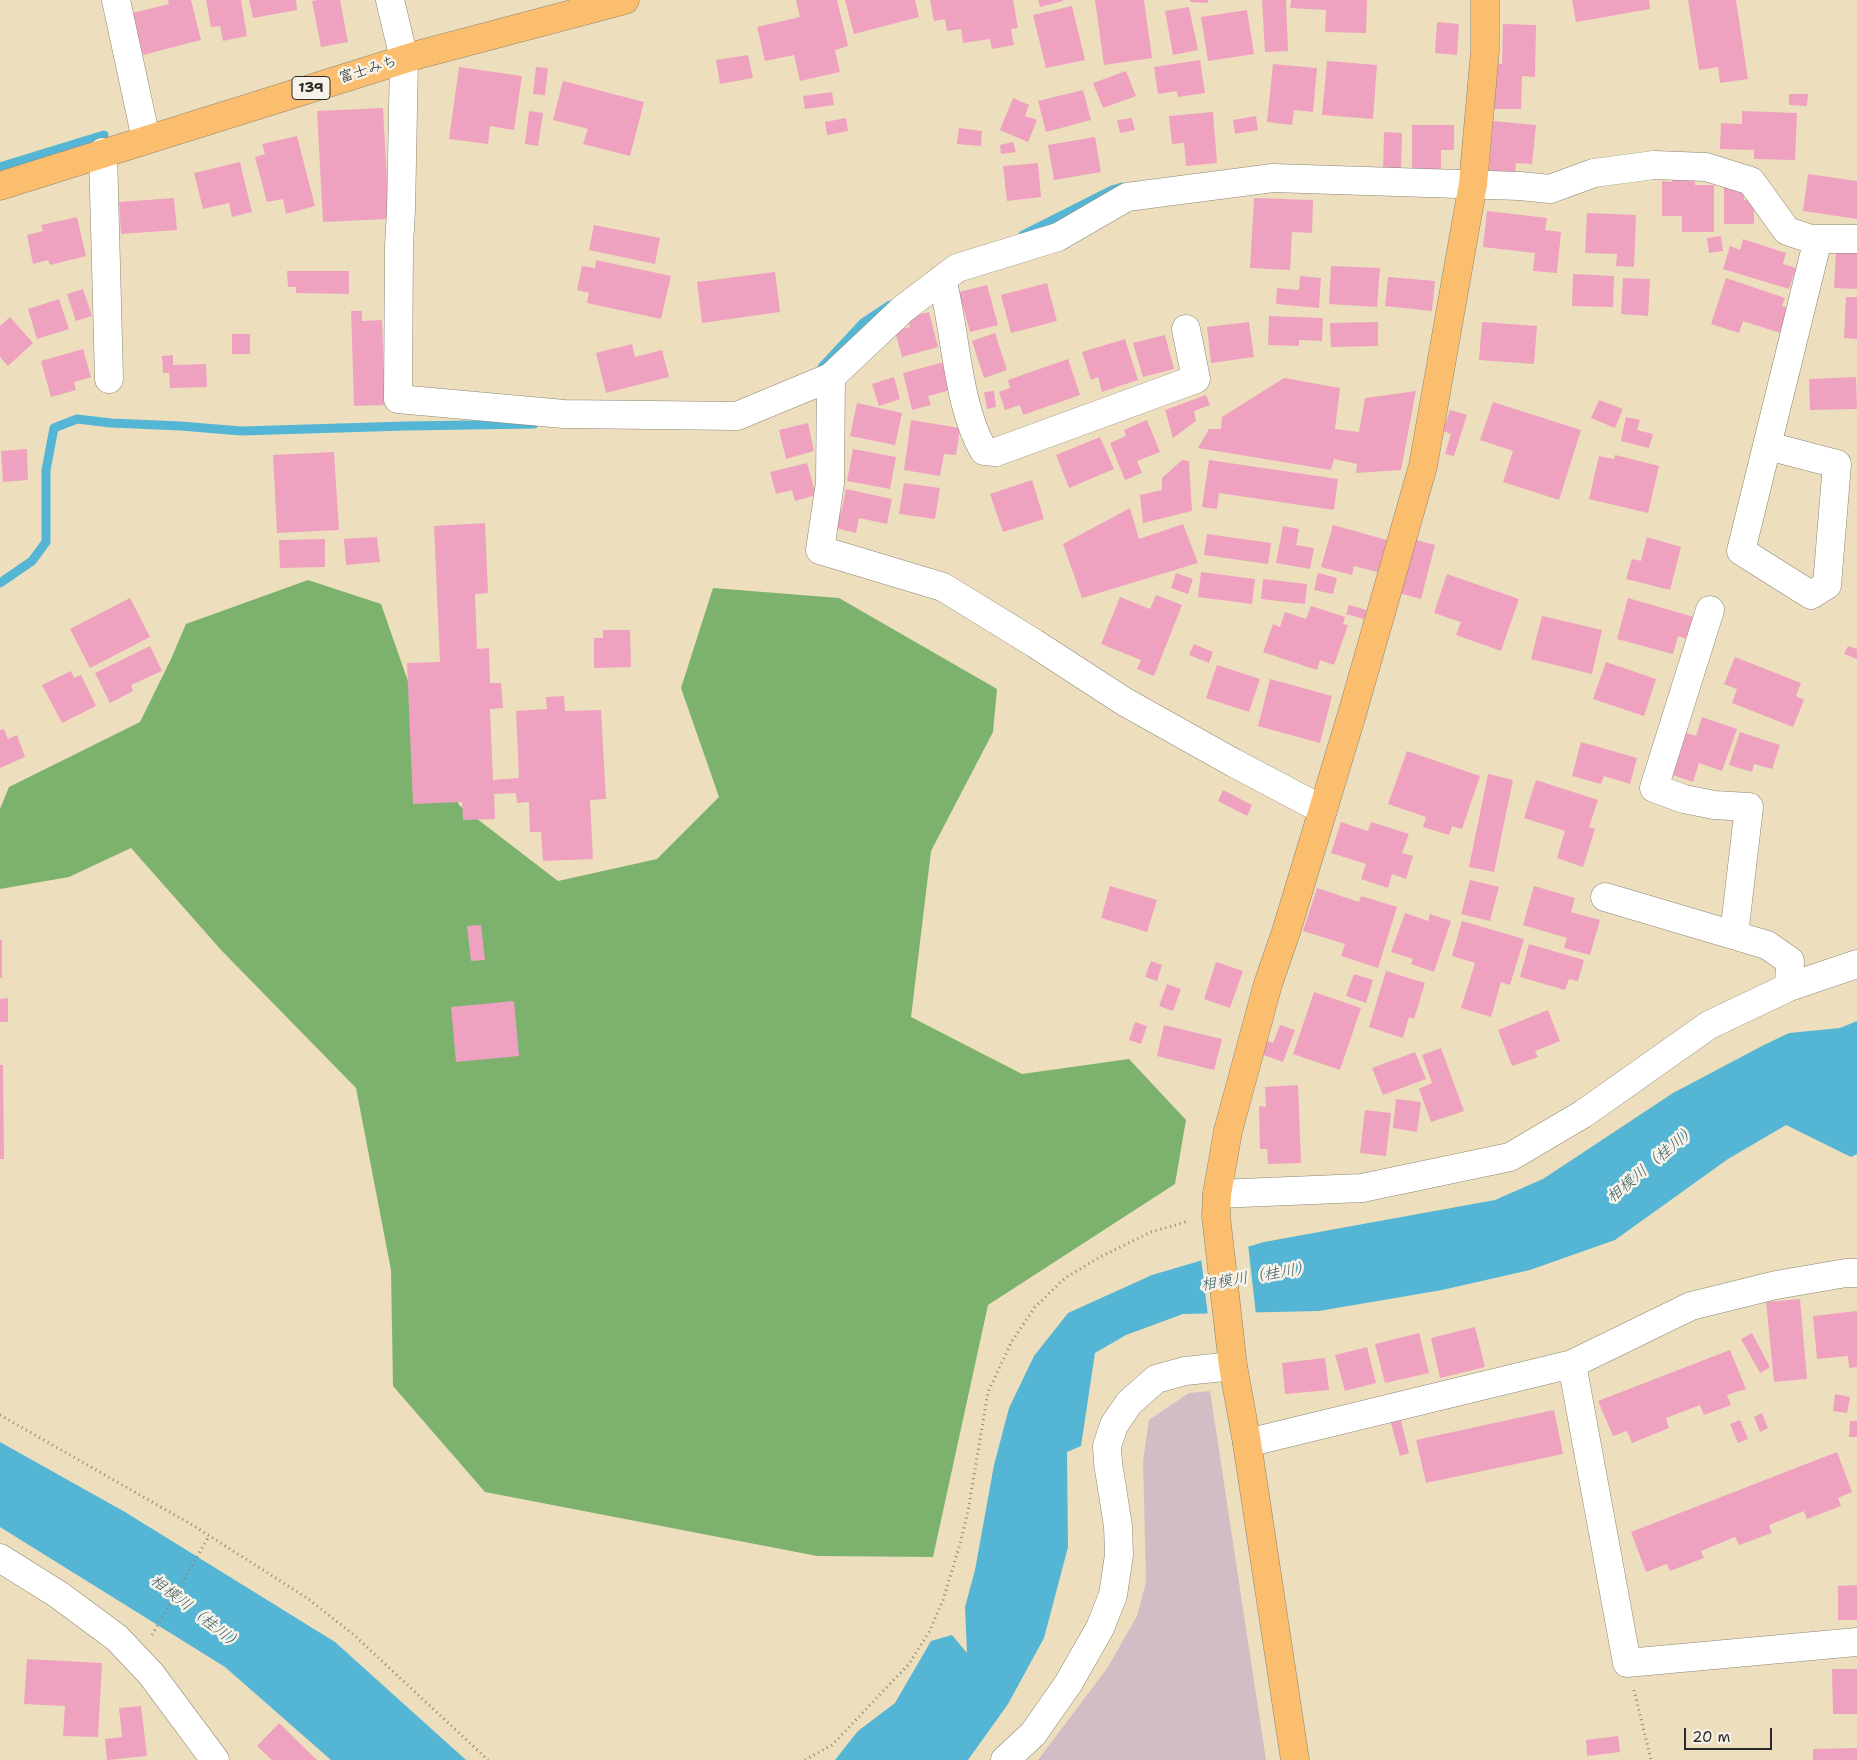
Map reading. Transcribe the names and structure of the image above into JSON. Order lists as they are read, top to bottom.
{
  "streets": {
    "main road": ["富士みち", "139"]
  },
  "water": ["相模川（桂川）"],
  "scale_bar": "20 m"
}
